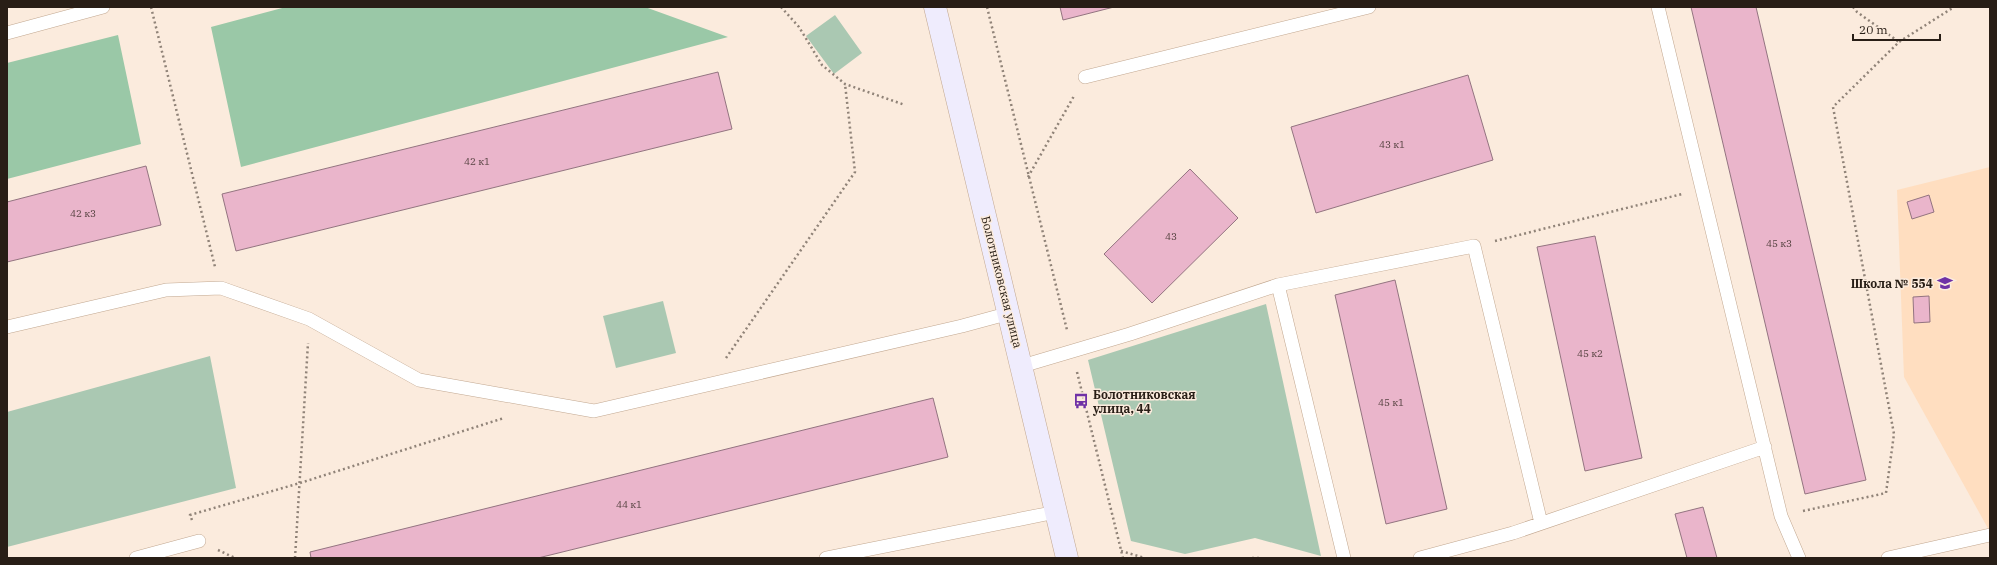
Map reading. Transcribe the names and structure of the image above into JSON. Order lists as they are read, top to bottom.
{
  "streets": {
    "street": ["Болотниковская улица"]
  },
  "places": {
    "school or university": ["Школа № 554"],
    "bus stop": ["Болотниковская улица, 44"]
  },
  "house_numbers": [
    "43 к1",
    "42 к1",
    "42 к3",
    "43",
    "45 к3",
    "45 к2",
    "45 к1",
    "44 к1"
  ],
  "scale_bar": "20 m"
}
